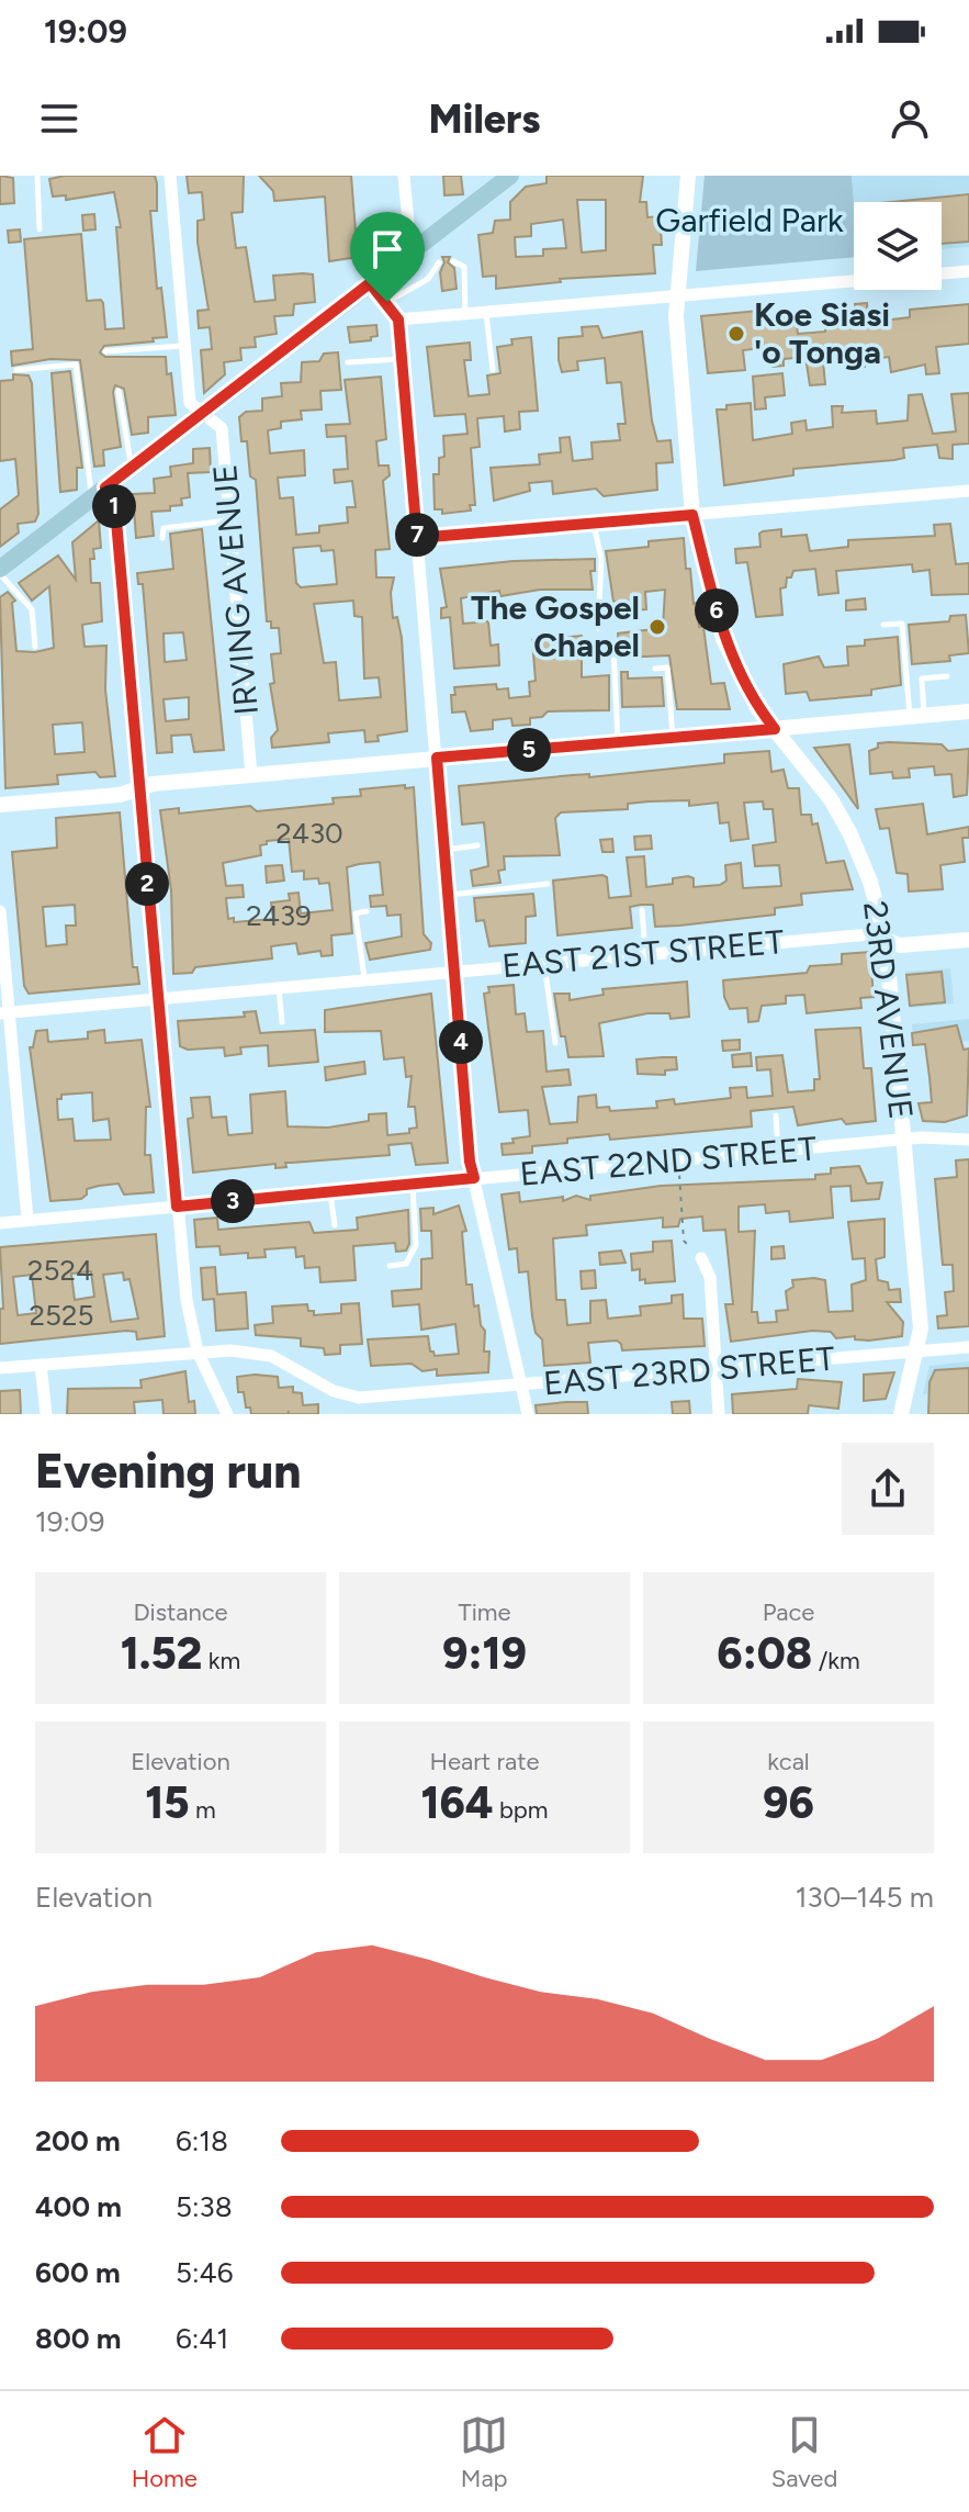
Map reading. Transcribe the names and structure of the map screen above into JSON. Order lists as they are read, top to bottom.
{
  "streets": {
    "street": [
      "IRVING AVENUE",
      "EAST 21ST STREET",
      "23RD AVENUE",
      "EAST 22ND STREET",
      "EAST 23RD STREET"
    ]
  },
  "crossings": [
    ["EAST 21ST STREET", "23RD AVENUE"],
    ["23RD AVENUE", "EAST 22ND STREET"],
    ["23RD AVENUE", "EAST 23RD STREET"]
  ],
  "parks": ["Garfield Park"],
  "places": ["Koe Siasi 'o Tonga", "The Gospel Chapel"],
  "house_numbers": [
    "2430",
    "2439",
    "2524",
    "2525"
  ],
  "page": {
    "status": "19:09",
    "header": "Milers",
    "pins": [
      "1",
      "7",
      "6",
      "5",
      "2",
      "4",
      "3"
    ],
    "heading": ["Evening run", "19:09"],
    "stats": [
      ["Distance", "1.52 km"],
      ["Time", "9:19"],
      ["Pace", "6:08 /km"],
      ["Elevation", "15 m"],
      ["Heart rate", "164 bpm"],
      ["kcal", "96"]
    ],
    "chart": ["Elevation", "130–145 m"],
    "list": [
      {
        "name": "200 m",
        "note": "6:18"
      },
      {
        "name": "400 m",
        "note": "5:38"
      },
      {
        "name": "600 m",
        "note": "5:46"
      },
      {
        "name": "800 m",
        "note": "6:41"
      }
    ],
    "tabs": ["Home", "Map", "Saved"]
  }
}
